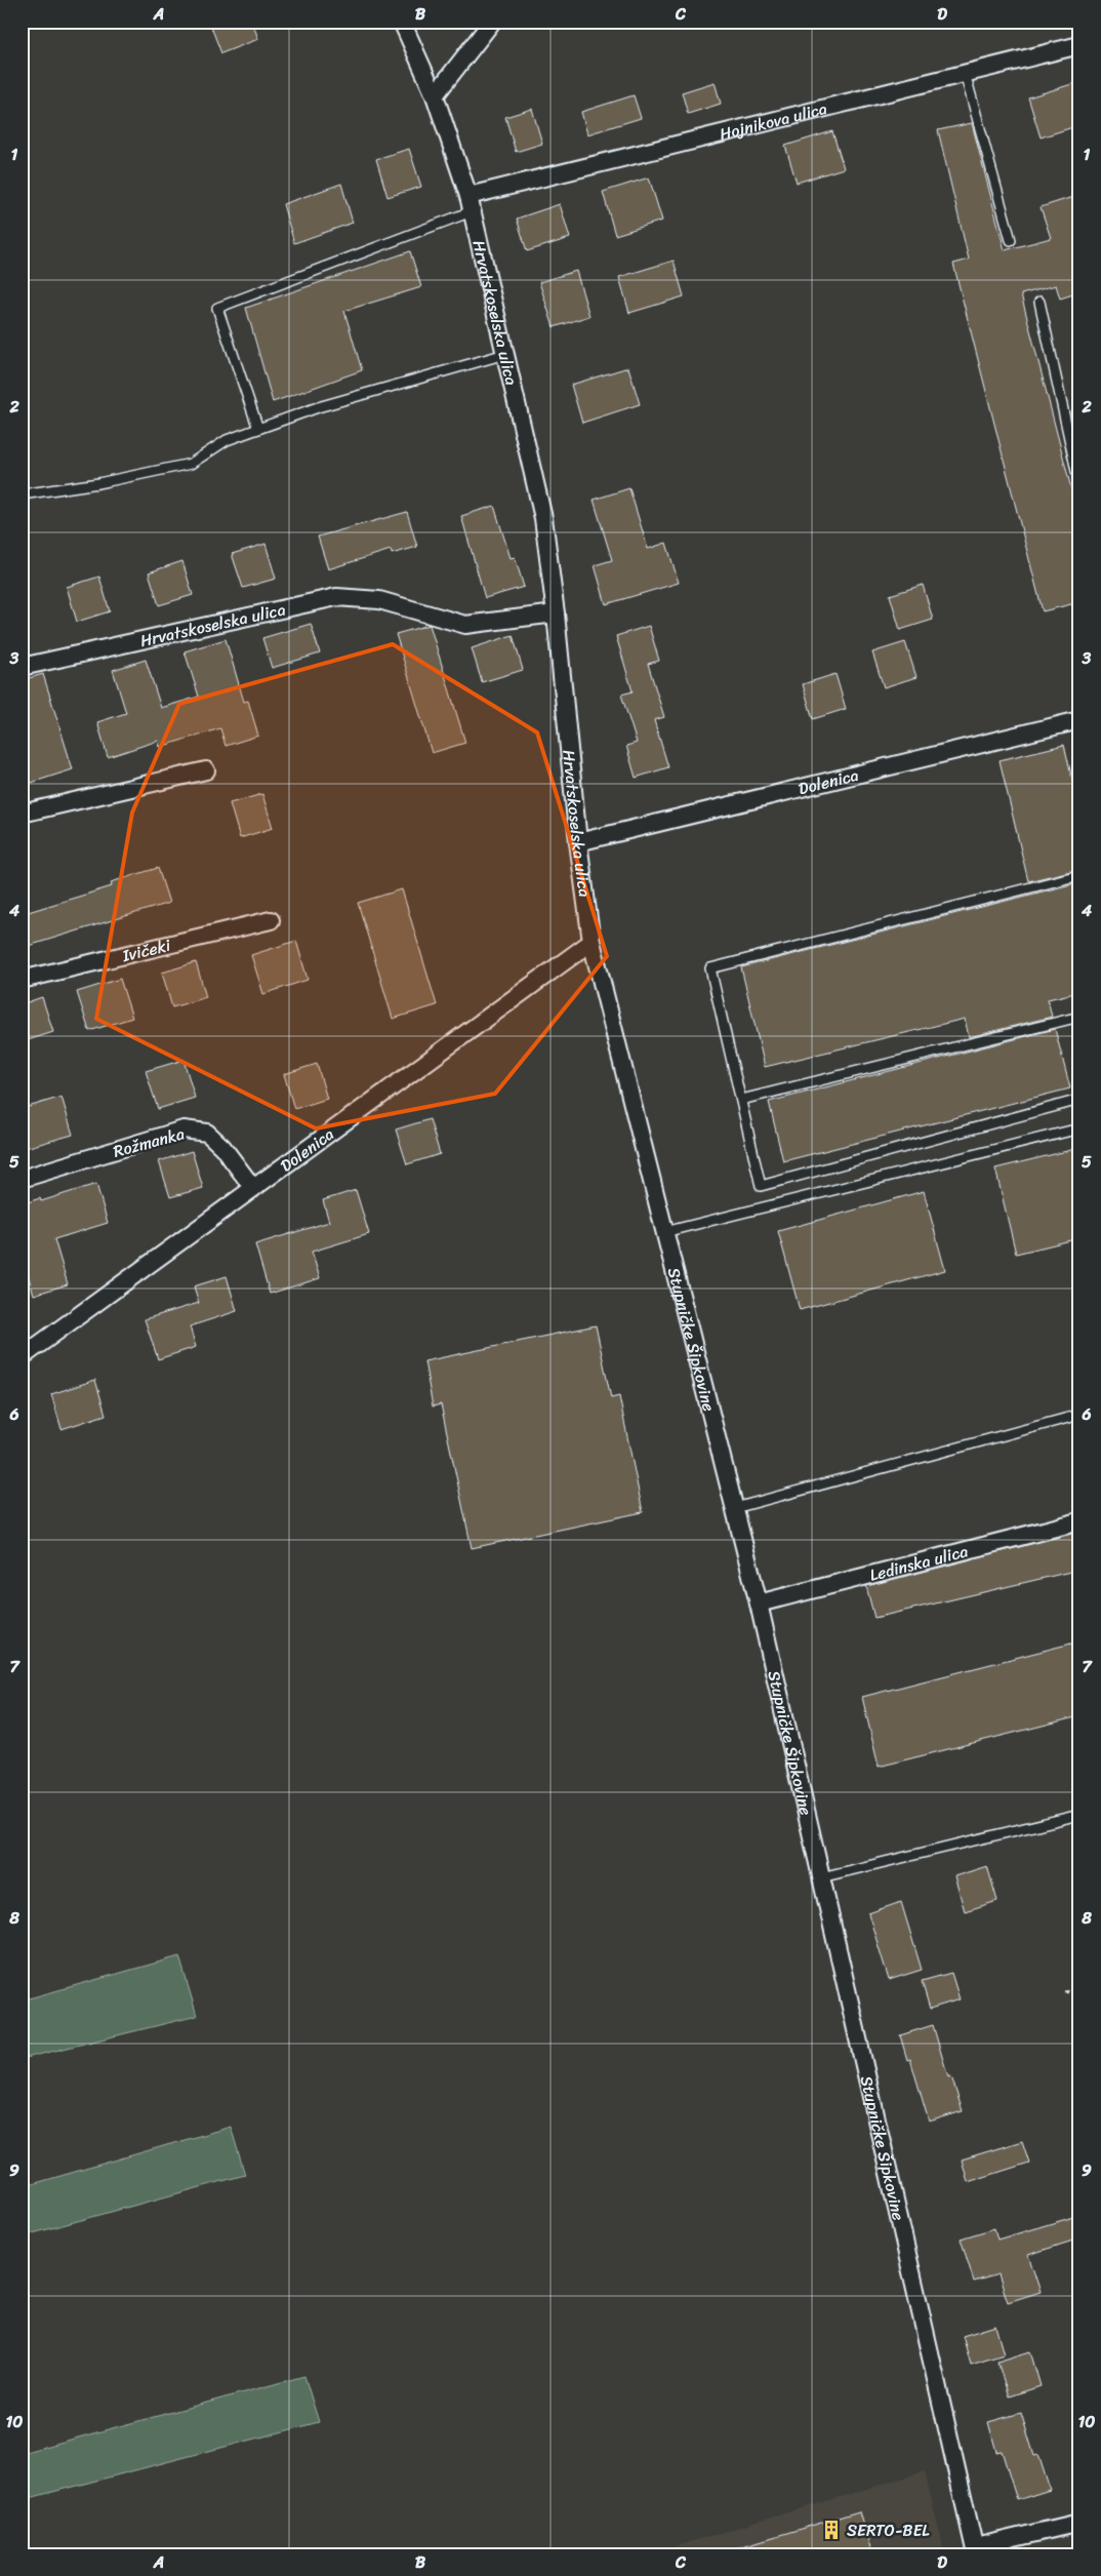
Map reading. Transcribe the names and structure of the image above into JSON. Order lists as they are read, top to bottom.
{
  "streets": {
    "street": [
      "Hojnikova ulica",
      "Hrvatskoselska ulica",
      "Dolenica",
      "Ivičeki",
      "Rožmanka",
      "Stupničke Šipkovine",
      "Ledinska ulica"
    ]
  },
  "crossings": [
    ["Hojnikova ulica", "Hrvatskoselska ulica"],
    ["Hrvatskoselska ulica", "Dolenica"],
    ["Hrvatskoselska ulica", "Stupničke Šipkovine"],
    ["Dolenica", "Rožmanka"],
    ["Dolenica", "Stupničke Šipkovine"],
    ["Stupničke Šipkovine", "Ledinska ulica"]
  ],
  "places": {
    "building": ["SERTO-BEL"]
  },
  "grid": {
    "columns": [
      "A",
      "B",
      "C",
      "D"
    ],
    "rows": [
      "1",
      "2",
      "3",
      "4",
      "5",
      "6",
      "7",
      "8",
      "9",
      "10"
    ]
  }
}
